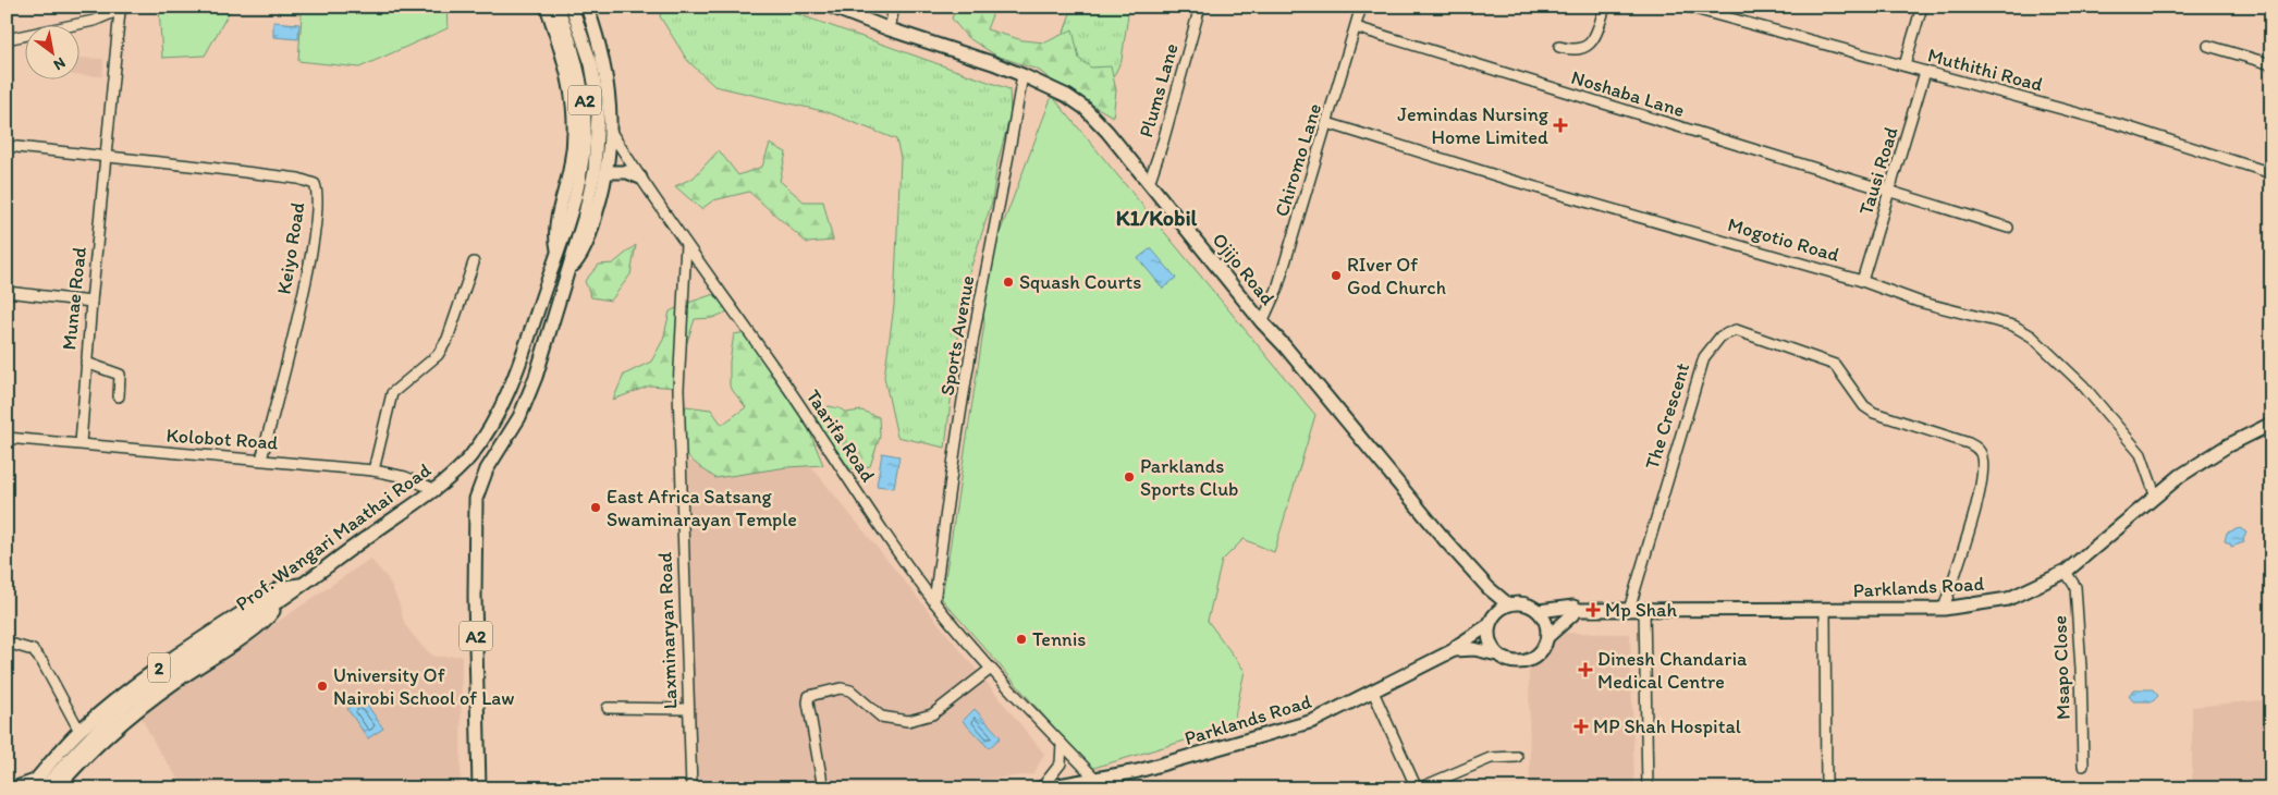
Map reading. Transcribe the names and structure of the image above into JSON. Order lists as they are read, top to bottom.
{
  "streets": {
    "main road": [
      "A2",
      "Ojijo Road",
      "Prof. Wangari Maathai Road",
      "Parklands Road",
      "2"
    ],
    "street": [
      "Muthithi Road",
      "Plums Lane",
      "Noshaba Lane",
      "Chiromo Lane",
      "Tausi Road",
      "Mogotio Road",
      "Keiyo Road",
      "Munae Road",
      "Sports Avenue",
      "The Crescent",
      "Taarifa Road",
      "Kolobot Road",
      "Laxminaryan Road",
      "Msapo Close"
    ]
  },
  "crossings": [
    ["Muthithi Road", "Tausi Road"],
    ["Plums Lane", "Ojijo Road"],
    ["Noshaba Lane", "Chiromo Lane"],
    ["Noshaba Lane", "Tausi Road"],
    ["Chiromo Lane", "Mogotio Road"],
    ["Chiromo Lane", "Ojijo Road"],
    ["Tausi Road", "Mogotio Road"],
    ["Mogotio Road", "Parklands Road"],
    ["Keiyo Road", "Munae Road"],
    ["Keiyo Road", "Kolobot Road"],
    ["Ojijo Road", "Sports Avenue"],
    ["Ojijo Road", "Parklands Road"],
    ["Munae Road", "Kolobot Road"],
    ["Sports Avenue", "Taarifa Road"],
    ["The Crescent", "Parklands Road"],
    ["Taarifa Road", "Parklands Road"],
    ["Taarifa Road", "Laxminaryan Road"],
    ["Kolobot Road", "Prof. Wangari Maathai Road"],
    ["Prof. Wangari Maathai Road", "2"],
    ["Parklands Road", "Msapo Close"]
  ],
  "districts": ["K1/Kobil"],
  "places": {
    "health": [
      "Jemindas Nursing Home Limited",
      "Mp Shah",
      "Dinesh Chandaria Medical Centre",
      "MP Shah Hospital"
    ],
    "other": [
      "RIver Of God Church",
      "Squash Courts",
      "Parklands Sports Club",
      "East Africa Satsang Swaminarayan Temple",
      "Tennis",
      "University Of Nairobi School of Law"
    ]
  },
  "north": "bottom right"
}
